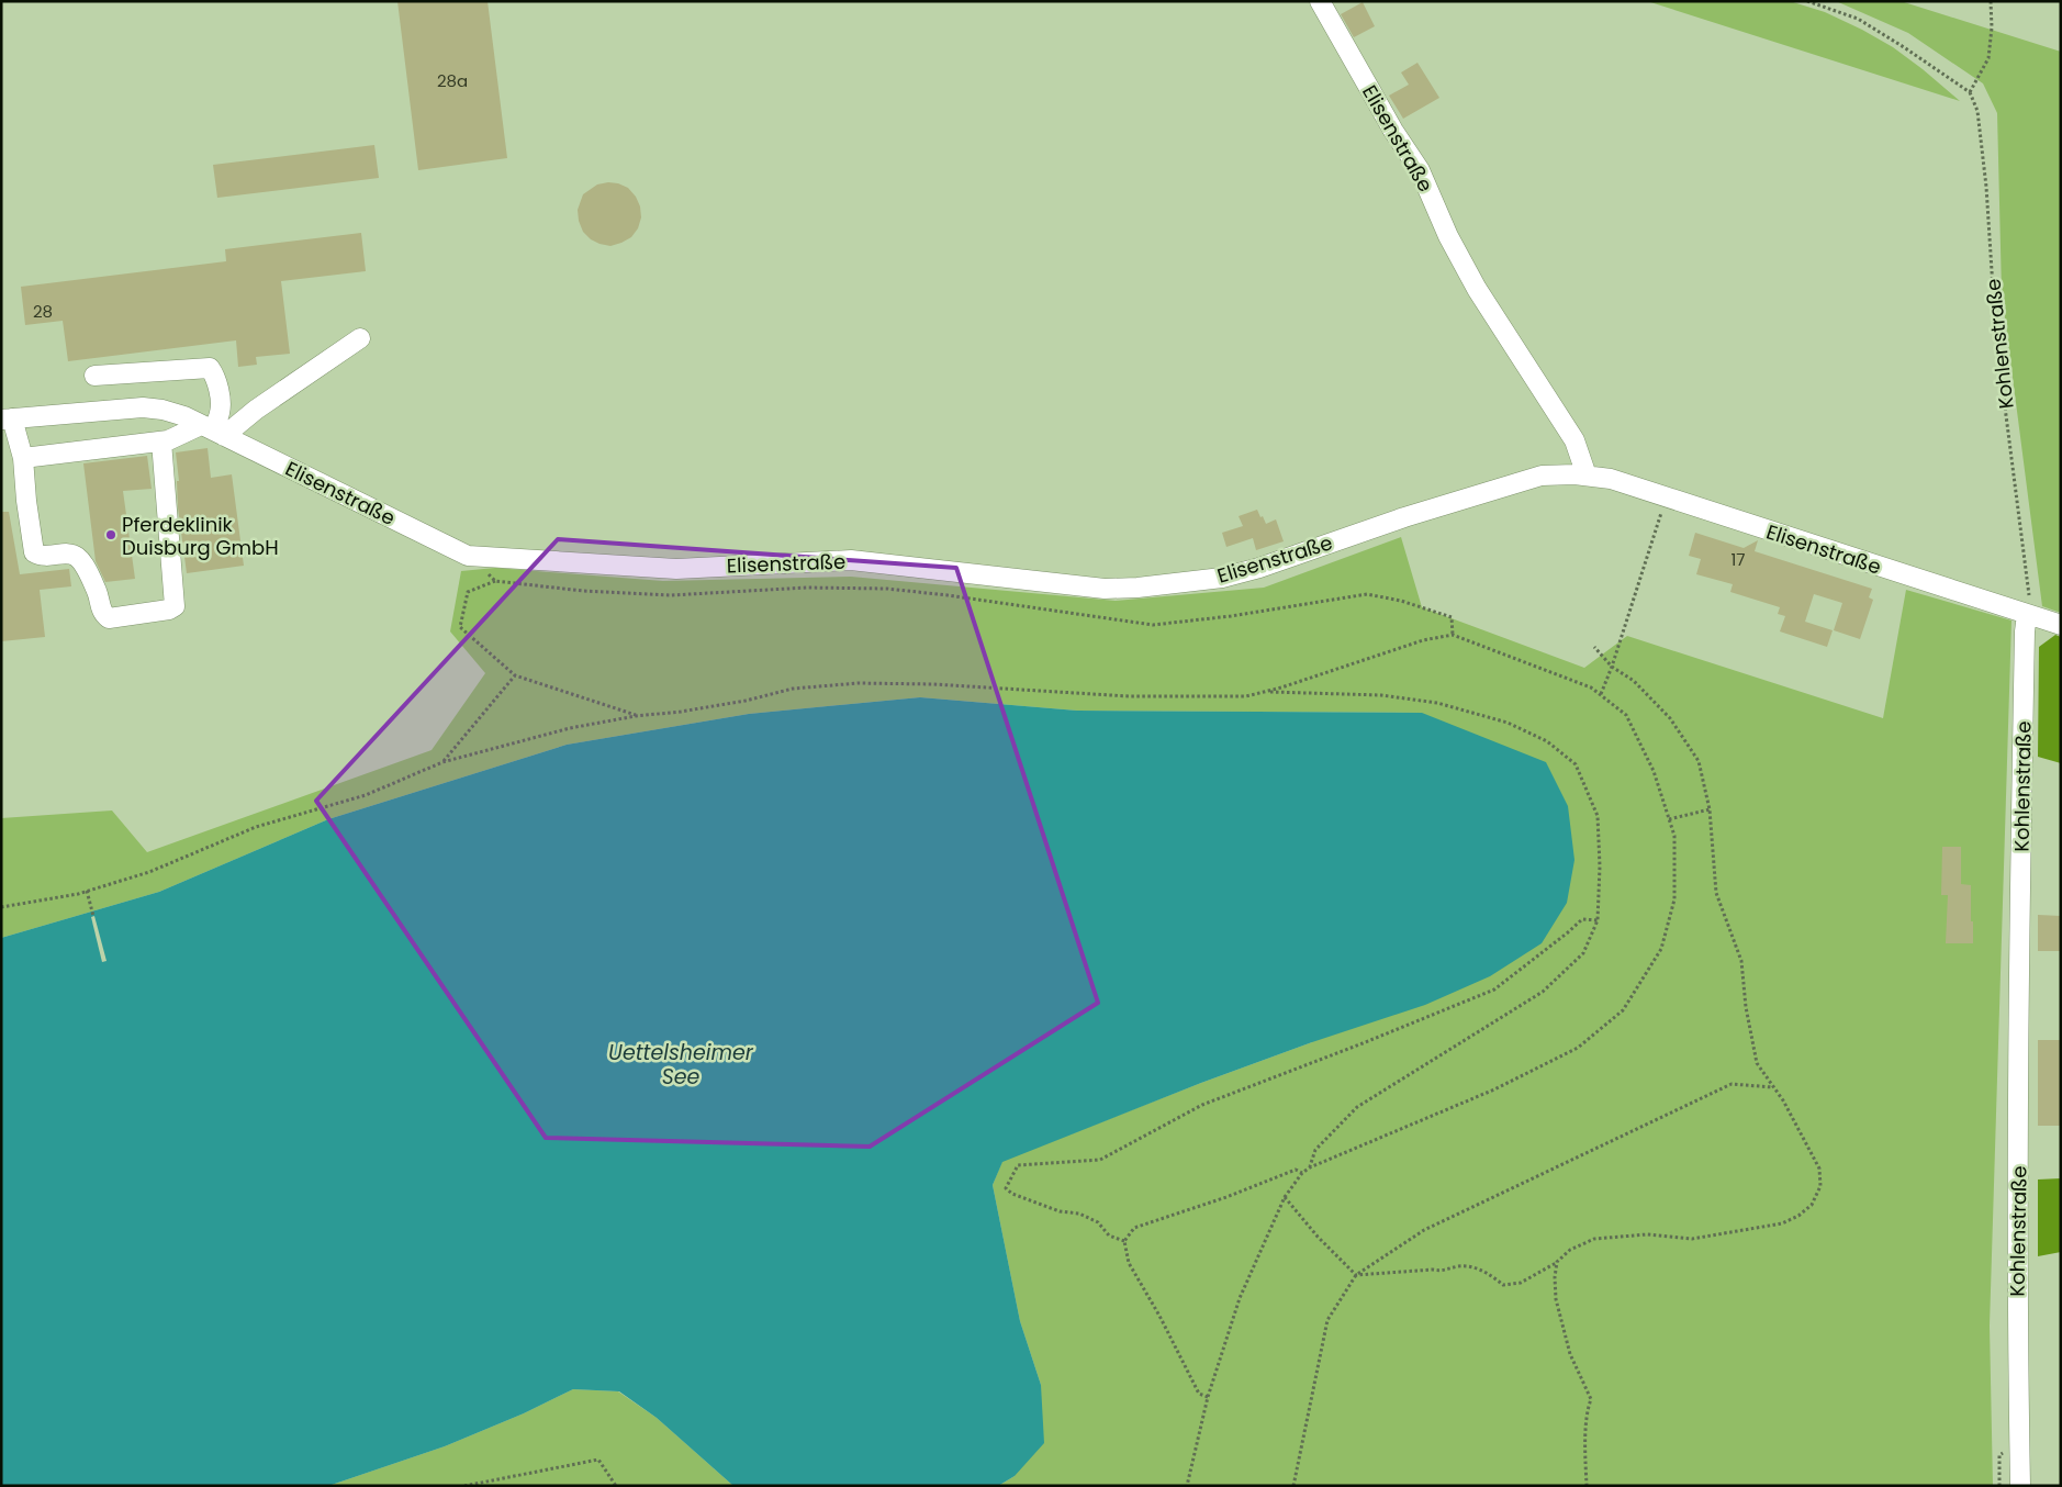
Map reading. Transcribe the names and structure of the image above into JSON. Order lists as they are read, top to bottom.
{
  "streets": {
    "street": ["Elisenstraße", "Kohlenstraße"]
  },
  "crossings": [
    ["Elisenstraße", "Kohlenstraße"]
  ],
  "water": ["Uettelsheimer See"],
  "places": ["Pferdeklinik Duisburg GmbH"],
  "house_numbers": ["28a", "28", "17"]
}
